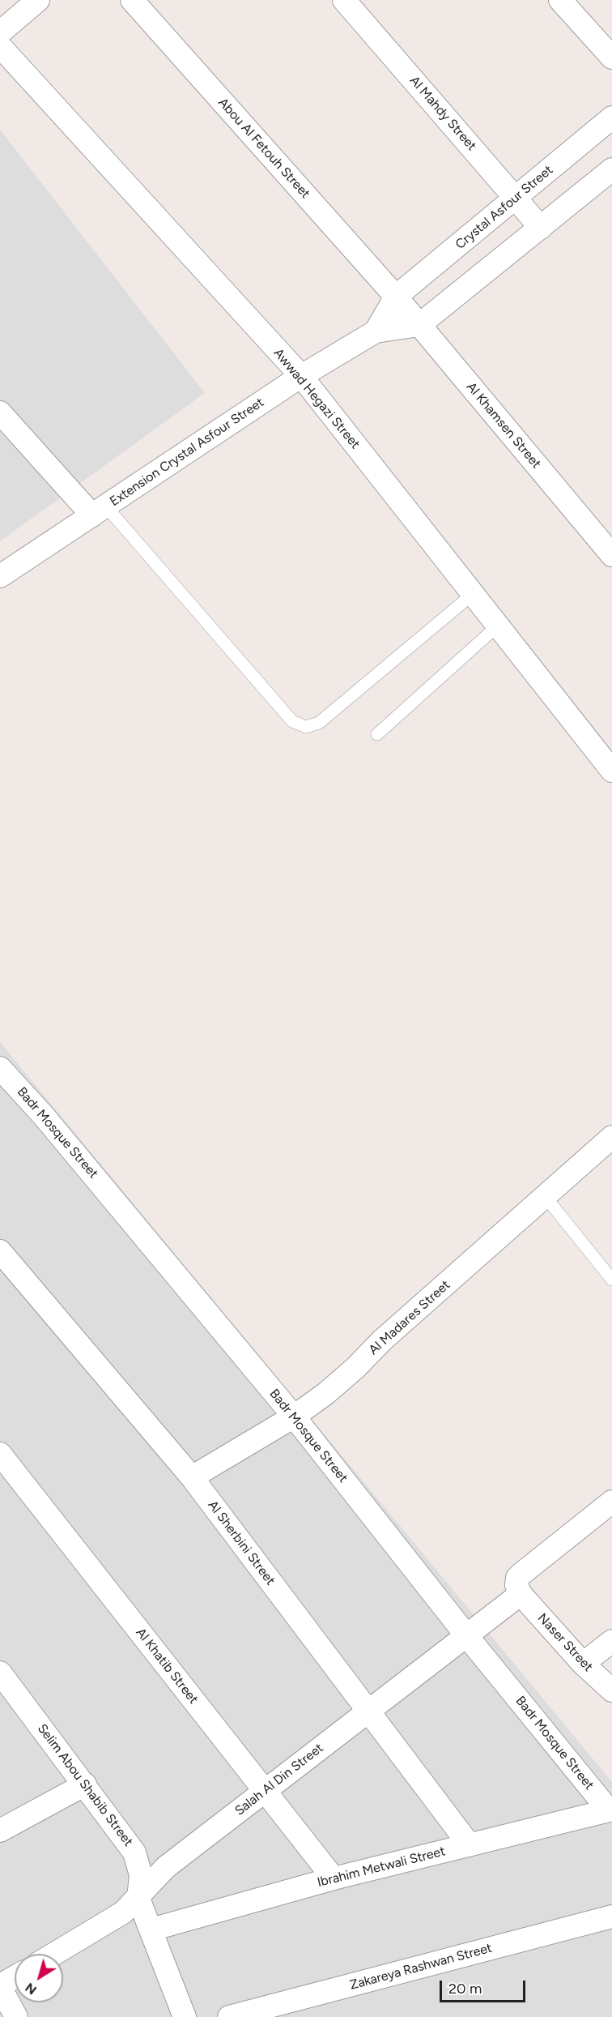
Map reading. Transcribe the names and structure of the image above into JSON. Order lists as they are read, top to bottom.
{
  "streets": {
    "street": [
      "Al Mahdy Street",
      "Abou Al Fetouh Street",
      "Crystal Asfour Street",
      "Awwad Hegazi Street",
      "Al Khamsen Street",
      "Extension Crystal Asfour Street",
      "Badr Mosque Street",
      "Al Madares Street",
      "Al Sherbini Street",
      "Naser Street",
      "Al Khatib Street",
      "Salah Al Din Street",
      "Selim Abou Shabib Street",
      "Ibrahim Metwali Street",
      "Zakareya Rashwan Street"
    ]
  },
  "crossings": [
    ["Al Mahdy Street", "Crystal Asfour Street"],
    ["Abou Al Fetouh Street", "Crystal Asfour Street"],
    ["Abou Al Fetouh Street", "Al Khamsen Street"],
    ["Abou Al Fetouh Street", "Extension Crystal Asfour Street"],
    ["Crystal Asfour Street", "Al Khamsen Street"],
    ["Crystal Asfour Street", "Extension Crystal Asfour Street"],
    ["Awwad Hegazi Street", "Extension Crystal Asfour Street"],
    ["Al Khamsen Street", "Extension Crystal Asfour Street"],
    ["Badr Mosque Street", "Al Madares Street"],
    ["Badr Mosque Street", "Salah Al Din Street"],
    ["Badr Mosque Street", "Ibrahim Metwali Street"],
    ["Al Madares Street", "Al Sherbini Street"],
    ["Al Sherbini Street", "Salah Al Din Street"],
    ["Al Sherbini Street", "Ibrahim Metwali Street"],
    ["Naser Street", "Salah Al Din Street"],
    ["Al Khatib Street", "Salah Al Din Street"],
    ["Al Khatib Street", "Ibrahim Metwali Street"],
    ["Salah Al Din Street", "Selim Abou Shabib Street"],
    ["Selim Abou Shabib Street", "Ibrahim Metwali Street"]
  ],
  "scale_bar": "20 m",
  "north": "bottom left"
}
